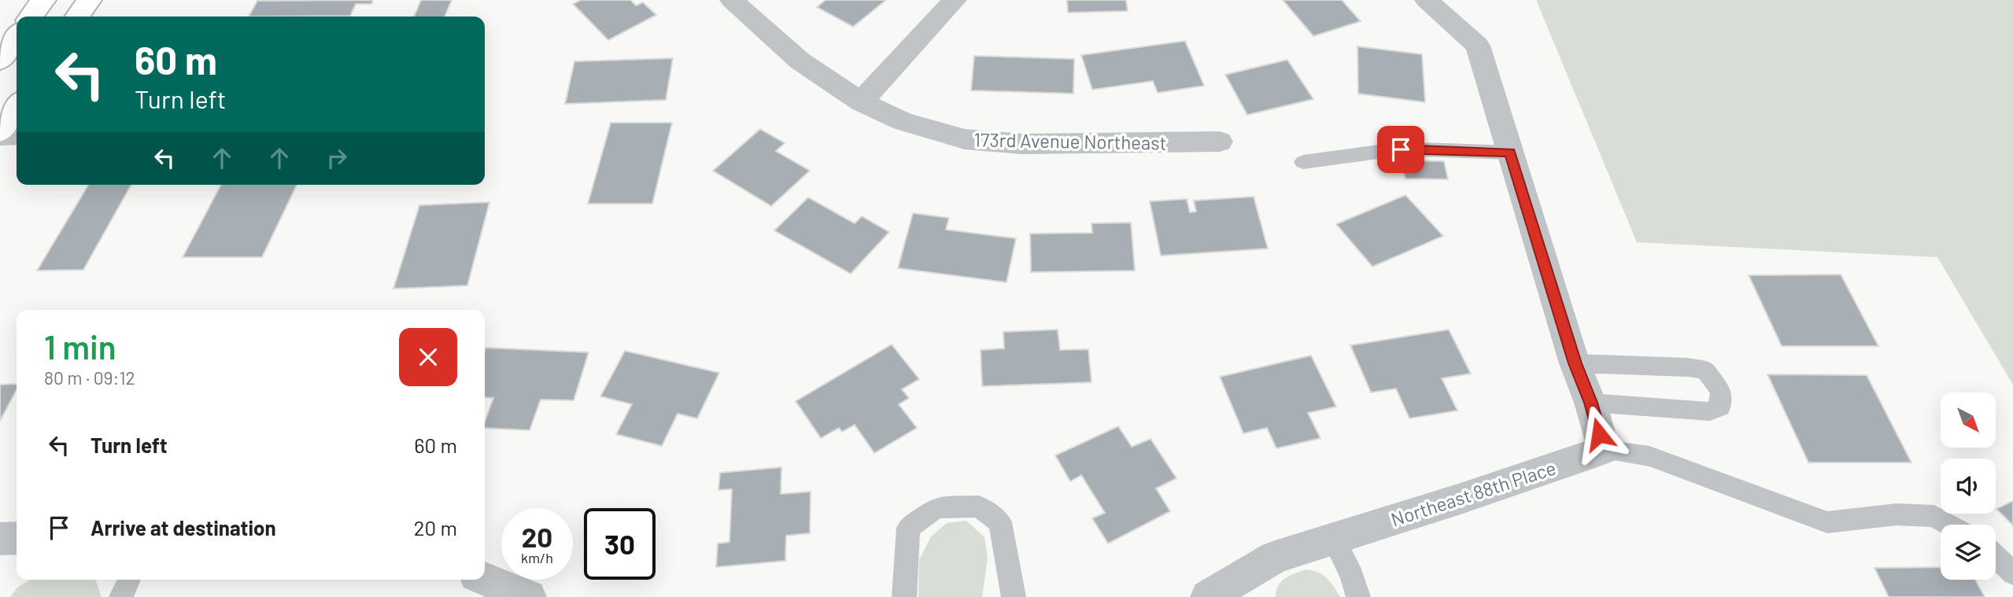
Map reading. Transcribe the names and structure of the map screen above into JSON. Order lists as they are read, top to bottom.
{
  "streets": {
    "street": ["173rd Avenue Northeast", "Northeast 88th Place"]
  },
  "north": "bottom right",
  "page": {
    "turn": ["60 m", "Turn left"],
    "heading": ["1 min", "80 m · 09:12"],
    "list": [
      {
        "name": "Turn left",
        "value": "60 m"
      },
      {
        "name": "Arrive at destination",
        "value": "20 m"
      }
    ],
    "speed": "20 km/h",
    "limit": "30"
  }
}
